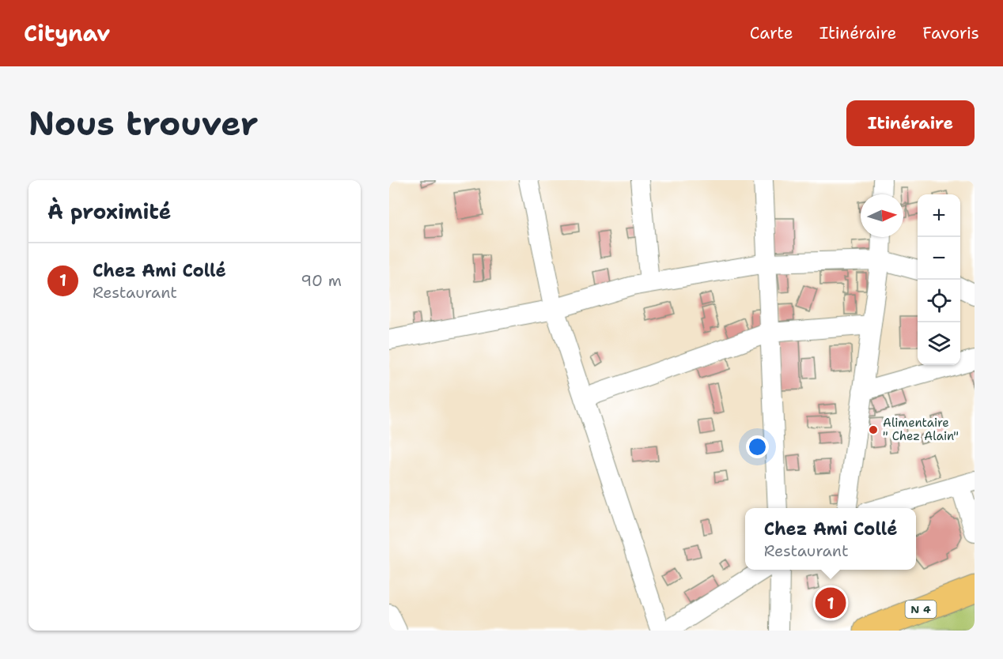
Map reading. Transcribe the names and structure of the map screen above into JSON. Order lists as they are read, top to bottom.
{
  "streets": {
    "highway": ["N 4"]
  },
  "places": ["Alimentaire \" Chez Alain\""],
  "north": "right",
  "page": {
    "header": "Citynav",
    "nav": ["Carte", "Itinéraire", "Favoris"],
    "buttons": "Itinéraire",
    "title": "Nous trouver",
    "heading": "À proximité",
    "map_buttons": ["+", "−"],
    "list": [
      {
        "mark": "1",
        "name": "Chez Ami Collé",
        "note": "Restaurant",
        "value": "90 m"
      }
    ],
    "popup": ["Chez Ami Collé", "Restaurant"],
    "pins": "1"
  }
}
